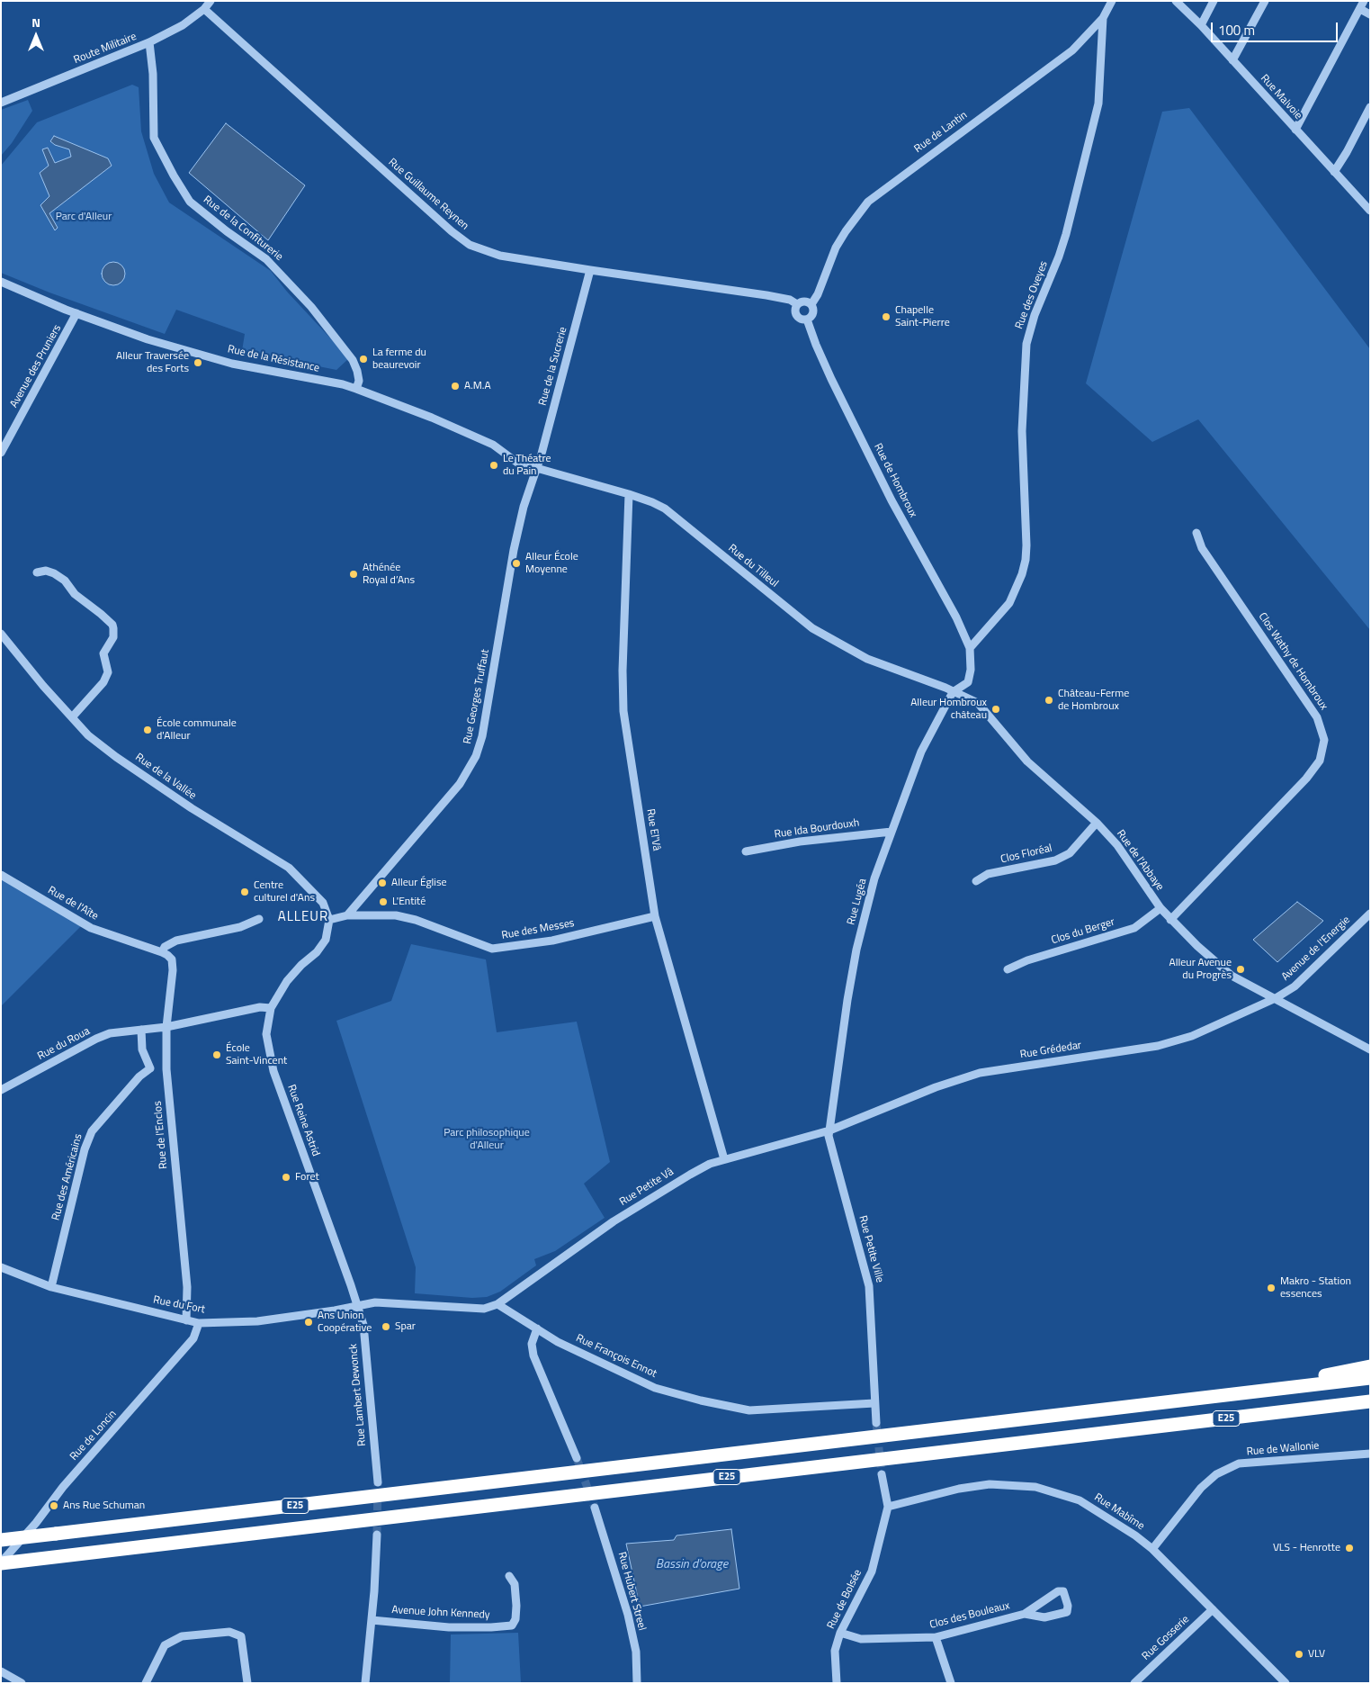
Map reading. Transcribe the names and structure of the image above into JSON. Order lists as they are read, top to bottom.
{
  "streets": {
    "highway": ["E25"],
    "street": [
      "Route Militaire",
      "Rue Malvoie",
      "Rue de Lantin",
      "Rue Guillaume Reynen",
      "Rue de la Confiturerie",
      "Rue des Oveyes",
      "Rue de la Résistance",
      "Avenue des Pruniers",
      "Rue de la Sucrerie",
      "Rue de Hombroux",
      "Rue du Tilleul",
      "Clos Wathy de Hombroux",
      "Rue Georges Truffaut",
      "Rue de la Vallée",
      "Rue Ida Bourdouxh",
      "Rue El'Vâ",
      "Clos Floréal",
      "Rue de l'Abbaye",
      "Rue Lugéa",
      "Rue de l'Aîte",
      "Rue des Messes",
      "Clos du Berger",
      "Avenue de l'Energie",
      "Rue du Roua",
      "Rue Grédedar",
      "Rue Reine Astrid",
      "Rue de l'Enclos",
      "Rue des Américains",
      "Rue Petite Vâ",
      "Rue Petite Ville",
      "Rue du Fort",
      "Rue François Ennot",
      "Rue Lambert Dewonck",
      "Rue de Loncin",
      "Rue de Wallonie",
      "Rue Mabîme",
      "Rue Hubert Streel",
      "Rue de Bolsée",
      "Avenue John Kennedy",
      "Clos des Bouleaux",
      "Rue Gosserie"
    ]
  },
  "crossings": [
    ["Route Militaire", "Rue Guillaume Reynen"],
    ["Route Militaire", "Rue de la Confiturerie"],
    ["Rue de Lantin", "Rue Guillaume Reynen"],
    ["Rue de Lantin", "Rue des Oveyes"],
    ["Rue de Lantin", "Rue de Hombroux"],
    ["Rue Guillaume Reynen", "Rue de la Sucrerie"],
    ["Rue Guillaume Reynen", "Rue de Hombroux"],
    ["Rue de la Confiturerie", "Rue de la Résistance"],
    ["Rue des Oveyes", "Rue de Hombroux"],
    ["Rue des Oveyes", "Rue Lugéa"],
    ["Rue de la Résistance", "Avenue des Pruniers"],
    ["Rue de la Résistance", "Rue de la Sucrerie"],
    ["Rue de la Résistance", "Rue du Tilleul"],
    ["Rue de la Résistance", "Rue Georges Truffaut"],
    ["Rue de la Sucrerie", "Rue du Tilleul"],
    ["Rue de la Sucrerie", "Rue Georges Truffaut"],
    ["Rue de Hombroux", "Rue Lugéa"],
    ["Rue du Tilleul", "Rue Georges Truffaut"],
    ["Rue du Tilleul", "Rue El'Vâ"],
    ["Rue du Tilleul", "Rue de l'Abbaye"],
    ["Rue du Tilleul", "Rue Lugéa"],
    ["Clos Wathy de Hombroux", "Rue de l'Abbaye"],
    ["Rue Georges Truffaut", "Rue des Messes"],
    ["Rue de la Vallée", "Rue Reine Astrid"],
    ["Rue Ida Bourdouxh", "Rue Lugéa"],
    ["Rue El'Vâ", "Rue des Messes"],
    ["Rue El'Vâ", "Rue Petite Vâ"],
    ["Clos Floréal", "Rue de l'Abbaye"],
    ["Rue de l'Abbaye", "Rue Lugéa"],
    ["Rue de l'Abbaye", "Clos du Berger"],
    ["Rue de l'Abbaye", "Avenue de l'Energie"],
    ["Rue de l'Abbaye", "Rue Grédedar"],
    ["Rue Lugéa", "Rue Grédedar"],
    ["Rue Lugéa", "Rue Petite Vâ"],
    ["Rue Lugéa", "Rue Petite Ville"],
    ["Rue de l'Aîte", "Rue de l'Enclos"],
    ["Avenue de l'Energie", "Rue Grédedar"],
    ["Rue du Roua", "Rue Reine Astrid"],
    ["Rue du Roua", "Rue de l'Enclos"],
    ["Rue Grédedar", "Rue Petite Vâ"],
    ["Rue Grédedar", "Rue Petite Ville"],
    ["Rue Reine Astrid", "Rue du Fort"],
    ["Rue Reine Astrid", "Rue Lambert Dewonck"],
    ["Rue de l'Enclos", "Rue du Fort"],
    ["Rue des Américains", "Rue du Fort"],
    ["Rue Petite Vâ", "Rue Petite Ville"],
    ["Rue Petite Vâ", "Rue François Ennot"],
    ["Rue Petite Ville", "Rue François Ennot"],
    ["Rue du Fort", "Rue Lambert Dewonck"],
    ["Rue du Fort", "Rue de Loncin"],
    ["E25", "Rue de Loncin"],
    ["Rue de Wallonie", "Rue Mabîme"],
    ["Rue Mabîme", "Rue de Bolsée"],
    ["Rue Mabîme", "Rue Gosserie"],
    ["Rue de Bolsée", "Clos des Bouleaux"]
  ],
  "districts": ["ALLEUR"],
  "water": ["Bassin d'orage"],
  "parks": ["Parc d'Alleur", "Parc philosophique d'Alleur"],
  "places": [
    "Chapelle Saint-Pierre",
    "La ferme du beaurevoir",
    "Alleur Traversée des Forts",
    "A.M.A",
    "Le Théatre du Pain",
    "Alleur École Moyenne",
    "Athénée Royal d’Ans",
    "Château-Ferme de Hombroux",
    "Alleur Hombroux château",
    "École communale d'Alleur",
    "Alleur Église",
    "Centre culturel d'Ans",
    "L'Entité",
    "Alleur Avenue du Progrès",
    "École Saint-Vincent",
    "Foret",
    "Makro - Station essences",
    "Ans Union Coopérative",
    "Spar",
    "Ans Rue Schuman",
    "VLS - Henrotte",
    "VLV"
  ],
  "scale_bar": "100 m",
  "north": "top"
}
